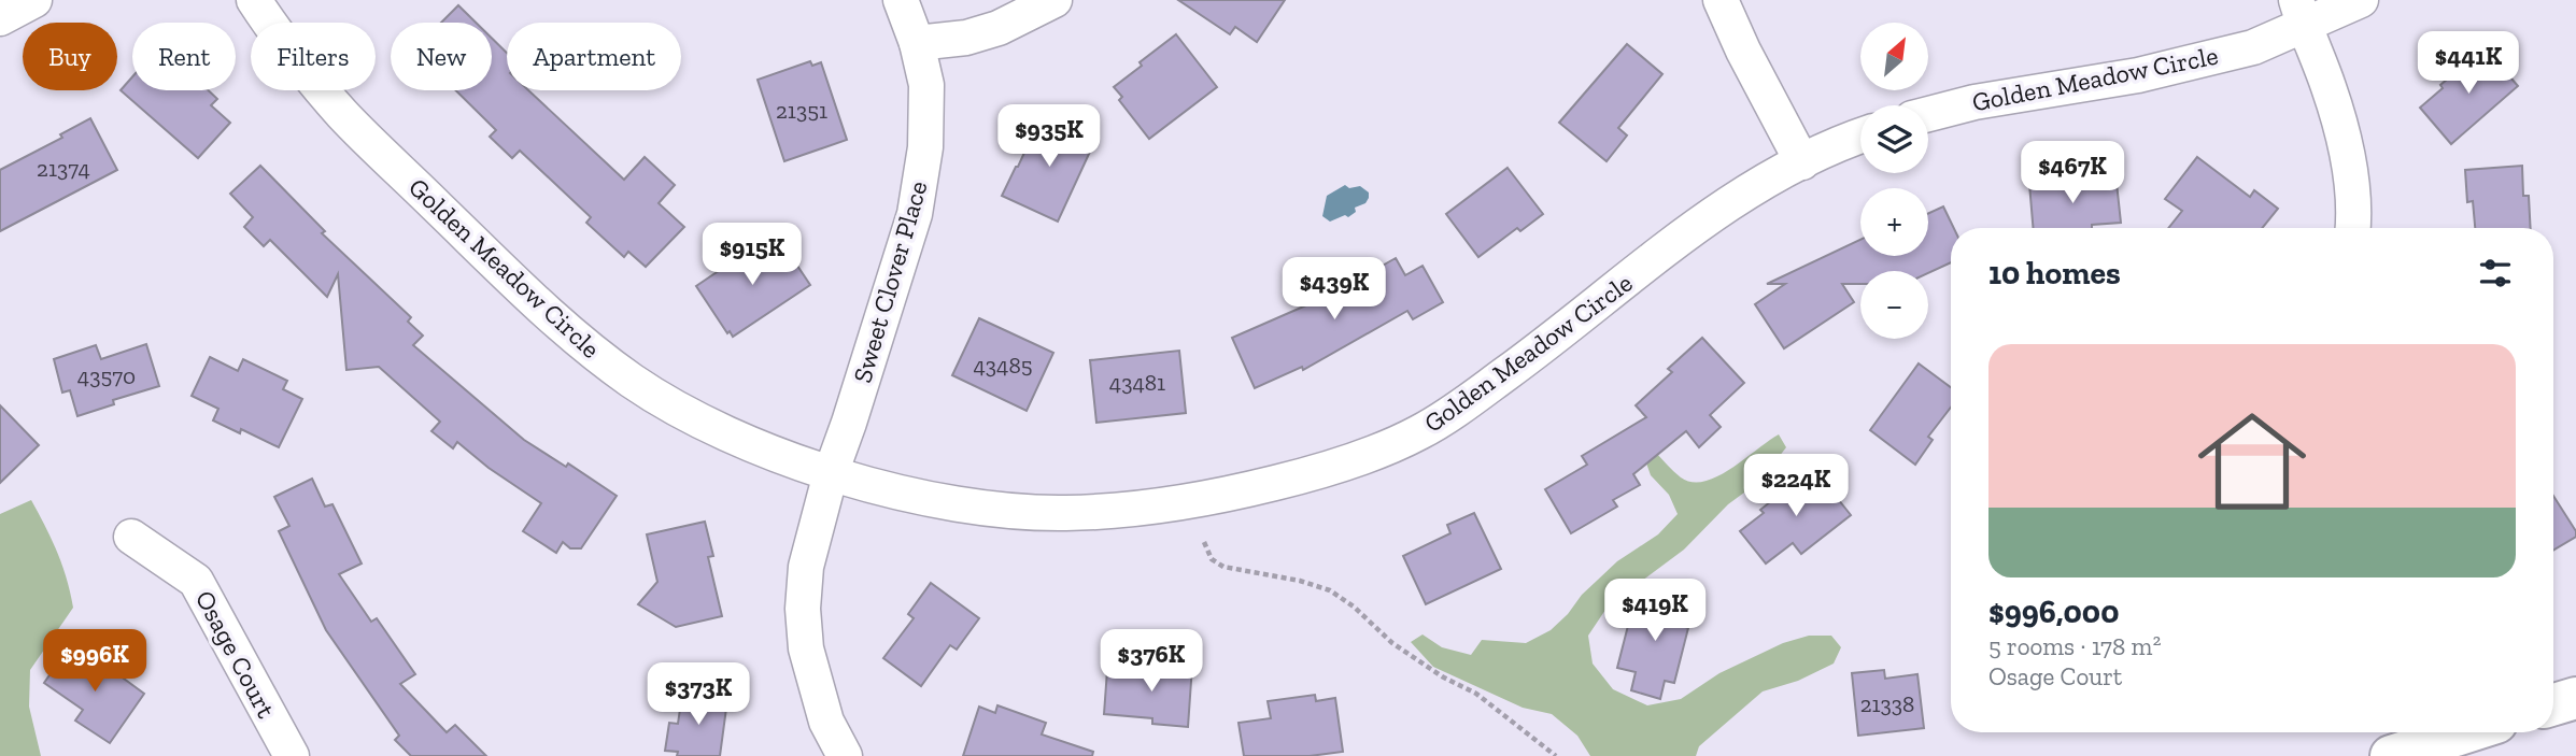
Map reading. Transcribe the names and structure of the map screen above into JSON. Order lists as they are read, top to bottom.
{
  "streets": {
    "street": ["Golden Meadow Circle", "Sweet Clover Place", "Osage Court"]
  },
  "crossings": [
    ["Golden Meadow Circle", "Sweet Clover Place"]
  ],
  "house_numbers": [
    "21351",
    "21374",
    "43485",
    "43570",
    "43481",
    "21338"
  ],
  "north": "top right",
  "page": {
    "map_buttons": ["+", "−"],
    "chip": [
      "Buy",
      "Rent",
      "Filters",
      "New",
      "Apartment"
    ],
    "price": [
      "$441K",
      "$935K",
      "$467K",
      "$915K",
      "$439K",
      "$224K",
      "$419K",
      "$996K",
      "$376K",
      "$373K"
    ],
    "heading": "10 homes",
    "list": [
      {
        "name": "$996,000",
        "note": "5 rooms · 178 m² · Osage Court"
      }
    ]
  }
}
